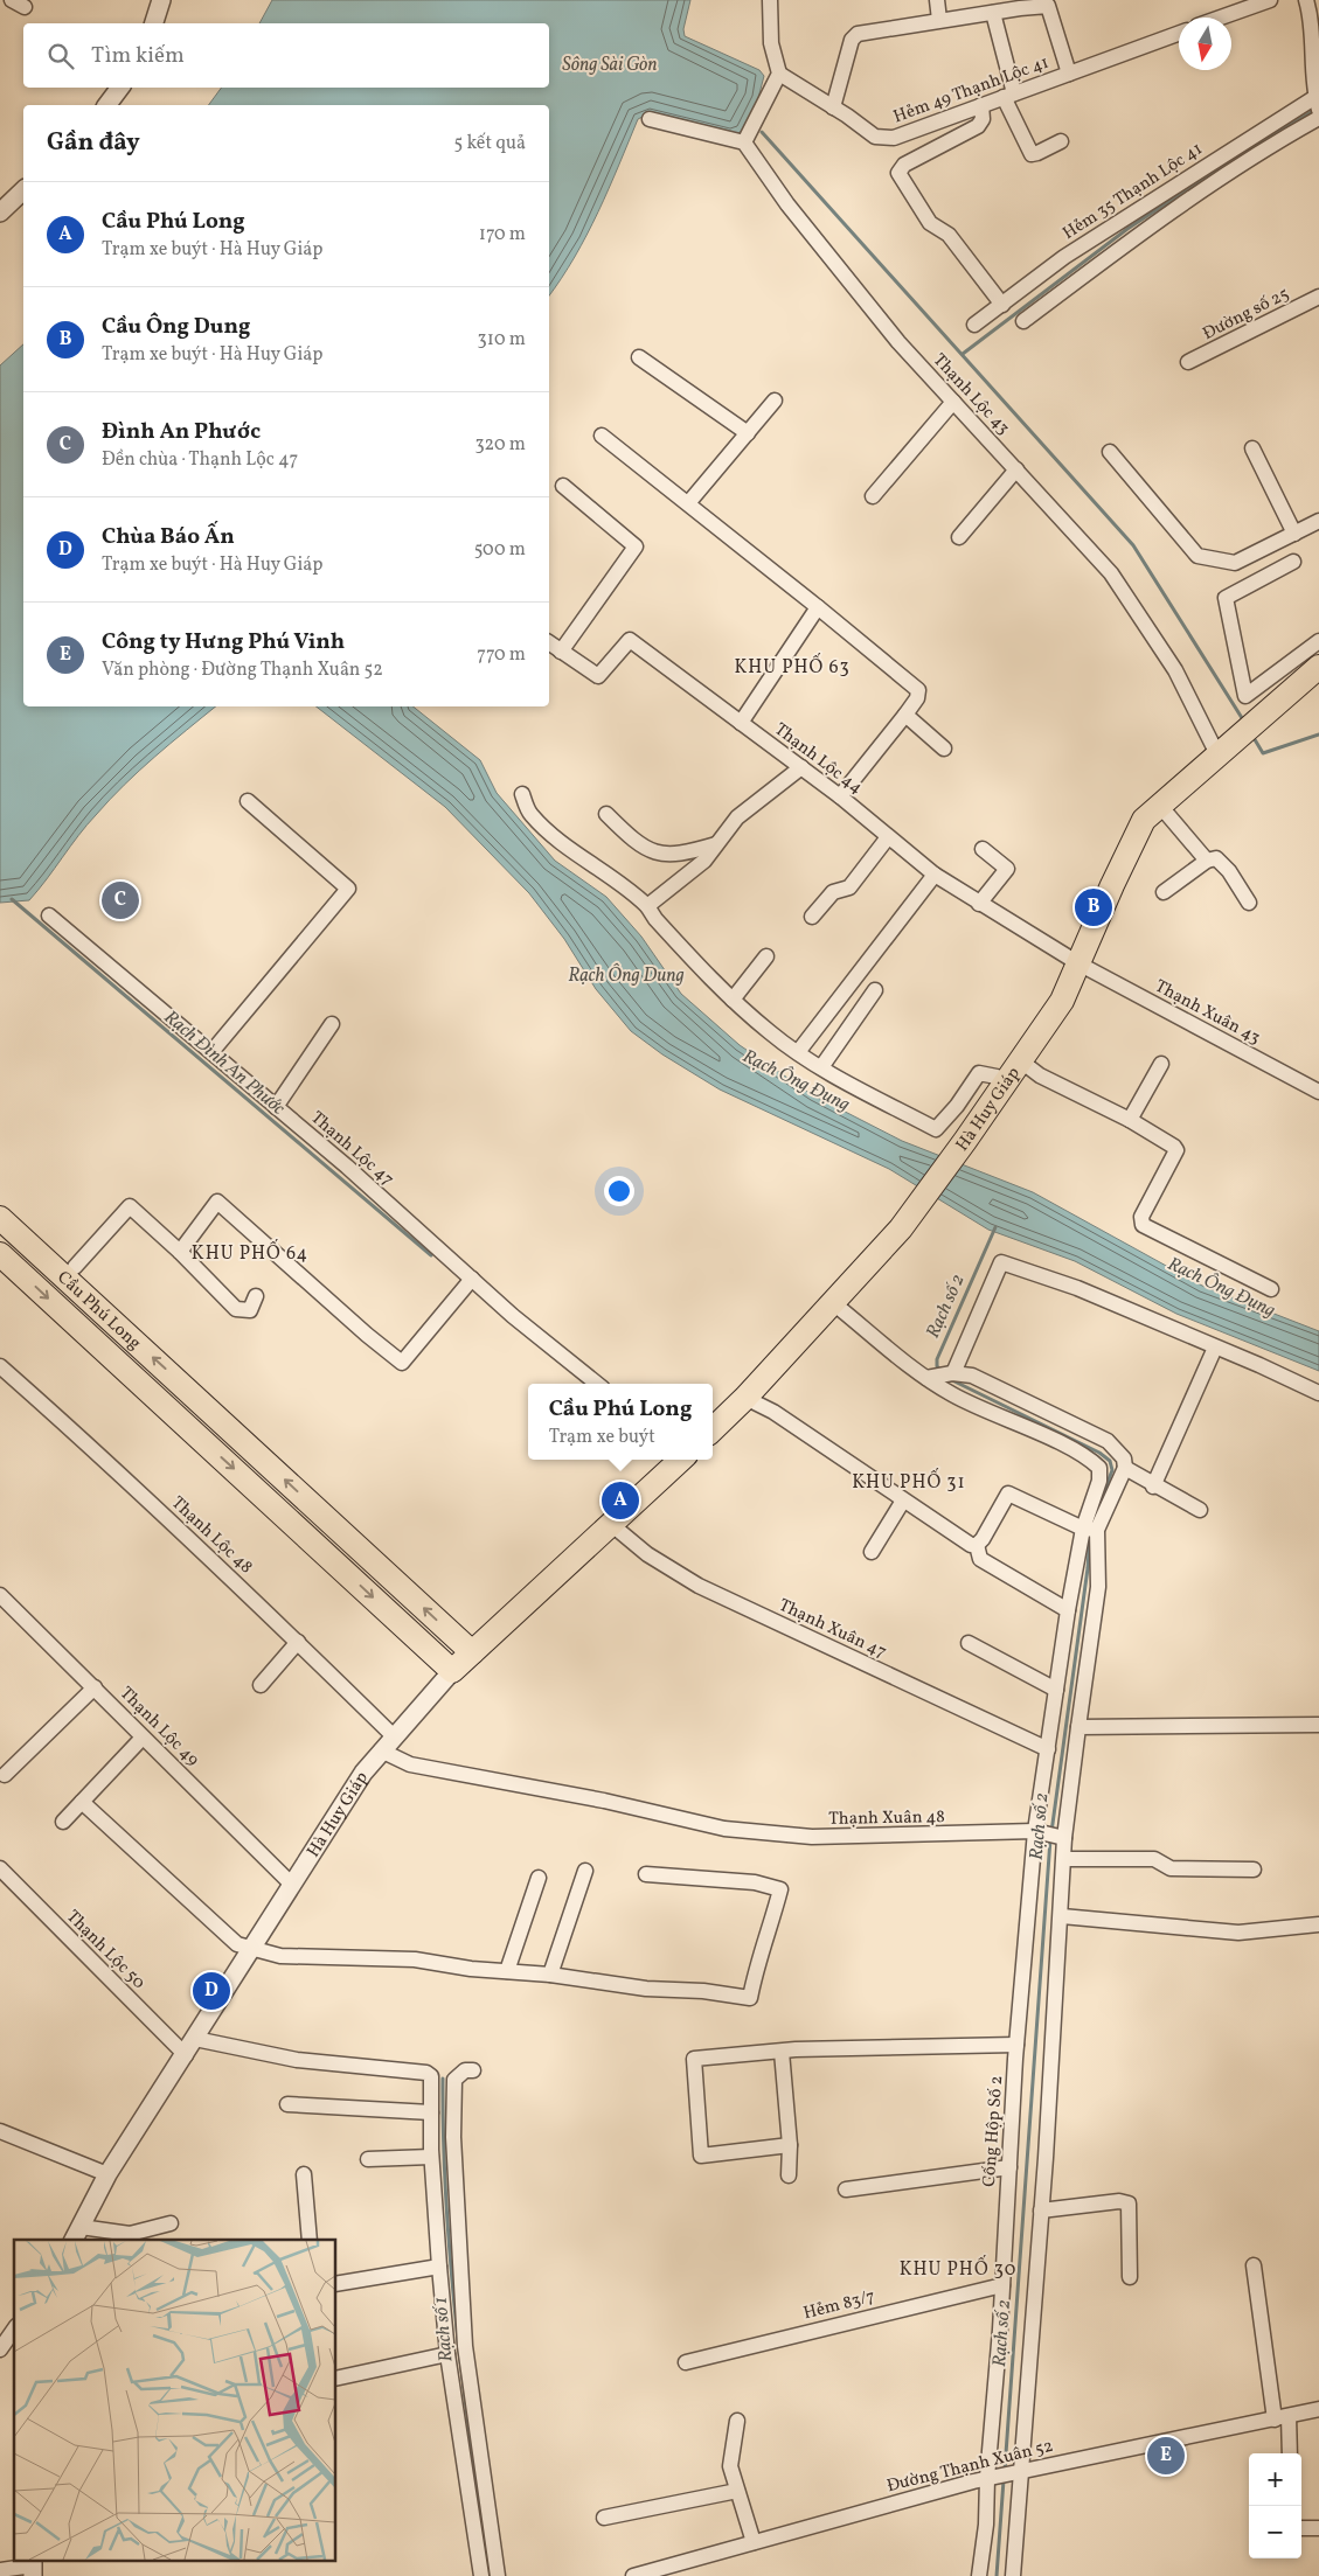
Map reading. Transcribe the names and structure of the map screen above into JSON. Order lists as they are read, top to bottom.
{
  "streets": {
    "main road": ["Hà Huy Giáp", "Cầu Phú Long"],
    "street": [
      "Hẻm 49 Thạnh Lộc 41",
      "Hẻm 35 Thạnh Lộc 41",
      "Đường số 25",
      "Thạnh Lộc 43",
      "Thạnh Lộc 44",
      "Thạnh Xuân 43",
      "Thạnh Lộc 47",
      "Thạnh Lộc 48",
      "Thạnh Xuân 47",
      "Thạnh Lộc 49",
      "Thạnh Xuân 48",
      "Thạnh Lộc 50",
      "Cống Hộp Số 2",
      "Hẻm 83/7",
      "Đường Thạnh Xuân 52"
    ]
  },
  "crossings": [
    ["Thạnh Lộc 43", "Hà Huy Giáp"],
    ["Thạnh Lộc 44", "Thạnh Xuân 43"],
    ["Thạnh Lộc 44", "Hà Huy Giáp"],
    ["Thạnh Xuân 43", "Hà Huy Giáp"],
    ["Hà Huy Giáp", "Cầu Phú Long"],
    ["Hà Huy Giáp", "Thạnh Lộc 48"],
    ["Hà Huy Giáp", "Thạnh Xuân 47"],
    ["Hà Huy Giáp", "Thạnh Lộc 49"],
    ["Hà Huy Giáp", "Thạnh Xuân 48"],
    ["Hà Huy Giáp", "Thạnh Lộc 50"],
    ["Thạnh Xuân 47", "Cống Hộp Số 2"],
    ["Thạnh Xuân 48", "Cống Hộp Số 2"],
    ["Cống Hộp Số 2", "Hẻm 83/7"],
    ["Cống Hộp Số 2", "Đường Thạnh Xuân 52"]
  ],
  "districts": [
    "KHU PHỐ 63",
    "KHU PHỐ 64",
    "KHU PHỐ 31",
    "KHU PHỐ 30"
  ],
  "water": [
    "Sông Sài Gòn",
    "Rạch Ông Dung",
    "Rạch Đình An Phước",
    "Rạch Ông Đụng",
    "Rạch số 2",
    "Rạch số 1"
  ],
  "north": "bottom",
  "page": {
    "search": "Tìm kiếm",
    "heading": ["Gần đây", "5 kết quả"],
    "list": [
      {
        "mark": "A",
        "name": "Cầu Phú Long",
        "note": "Trạm xe buýt · Hà Huy Giáp",
        "value": "170 m"
      },
      {
        "mark": "B",
        "name": "Cầu Ông Dung",
        "note": "Trạm xe buýt · Hà Huy Giáp",
        "value": "310 m"
      },
      {
        "mark": "C",
        "name": "Đình An Phước",
        "note": "Đền chùa · Thạnh Lộc 47",
        "value": "320 m"
      },
      {
        "mark": "D",
        "name": "Chùa Báo Ấn",
        "note": "Trạm xe buýt · Hà Huy Giáp",
        "value": "500 m"
      },
      {
        "mark": "E",
        "name": "Công ty Hưng Phú Vinh",
        "note": "Văn phòng · Đường Thạnh Xuân 52",
        "value": "770 m"
      }
    ],
    "pins": [
      "C",
      "B",
      "A",
      "D",
      "E"
    ],
    "popup": ["Cầu Phú Long", "Trạm xe buýt"],
    "map_buttons": ["+", "−"]
  }
}
